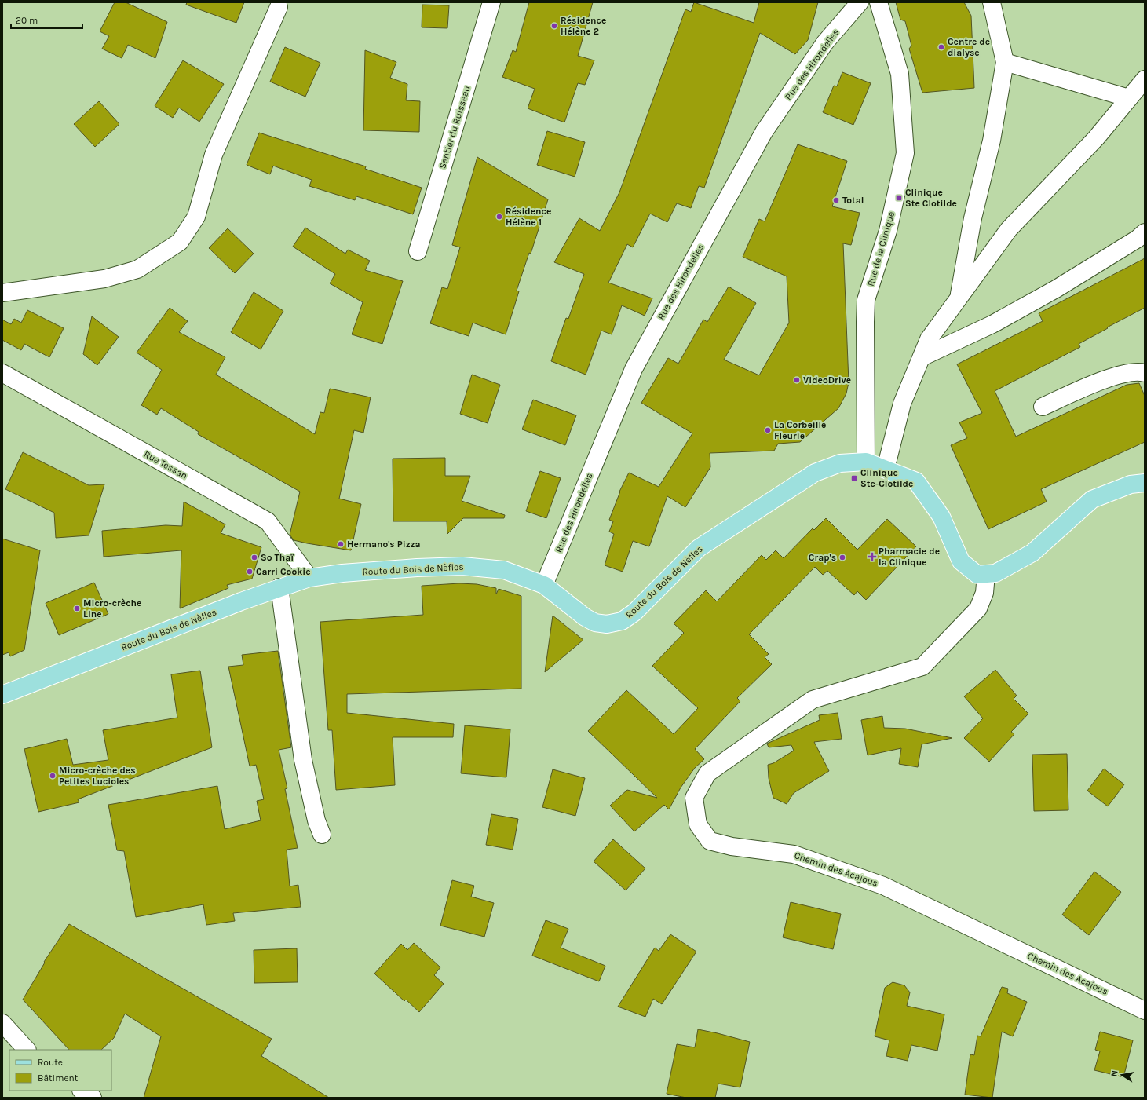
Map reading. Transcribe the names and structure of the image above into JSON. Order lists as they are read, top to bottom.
{
  "streets": {
    "main road": ["Route du Bois de Nèfles"],
    "street": [
      "Rue des Hirondelles",
      "Sentier du Ruisseau",
      "Rue de la Clinique",
      "Rue Tessan",
      "Chemin des Acajous"
    ]
  },
  "crossings": [
    ["Rue des Hirondelles", "Route du Bois de Nèfles"],
    ["Rue de la Clinique", "Route du Bois de Nèfles"],
    ["Rue Tessan", "Route du Bois de Nèfles"],
    ["Route du Bois de Nèfles", "Chemin des Acajous"]
  ],
  "places": {
    "other": [
      "Résidence Hélène 2",
      "Centre de dialyse",
      "Total",
      "Résidence Hélène 1",
      "VideoDrive",
      "La Corbeille Fleurie",
      "Hermano's Pizza",
      "So Thaï",
      "Crap's",
      "Carri Cookie",
      "Micro-crèche Line",
      "Micro-crèche des Petites Lucioles"
    ],
    "transit": ["Clinique Ste Clotilde", "Clinique Ste-Clotilde"],
    "health": ["Pharmacie de la Clinique"]
  },
  "legend": ["Route", "Bâtiment"],
  "scale_bar": "20 m",
  "north": "left"
}
